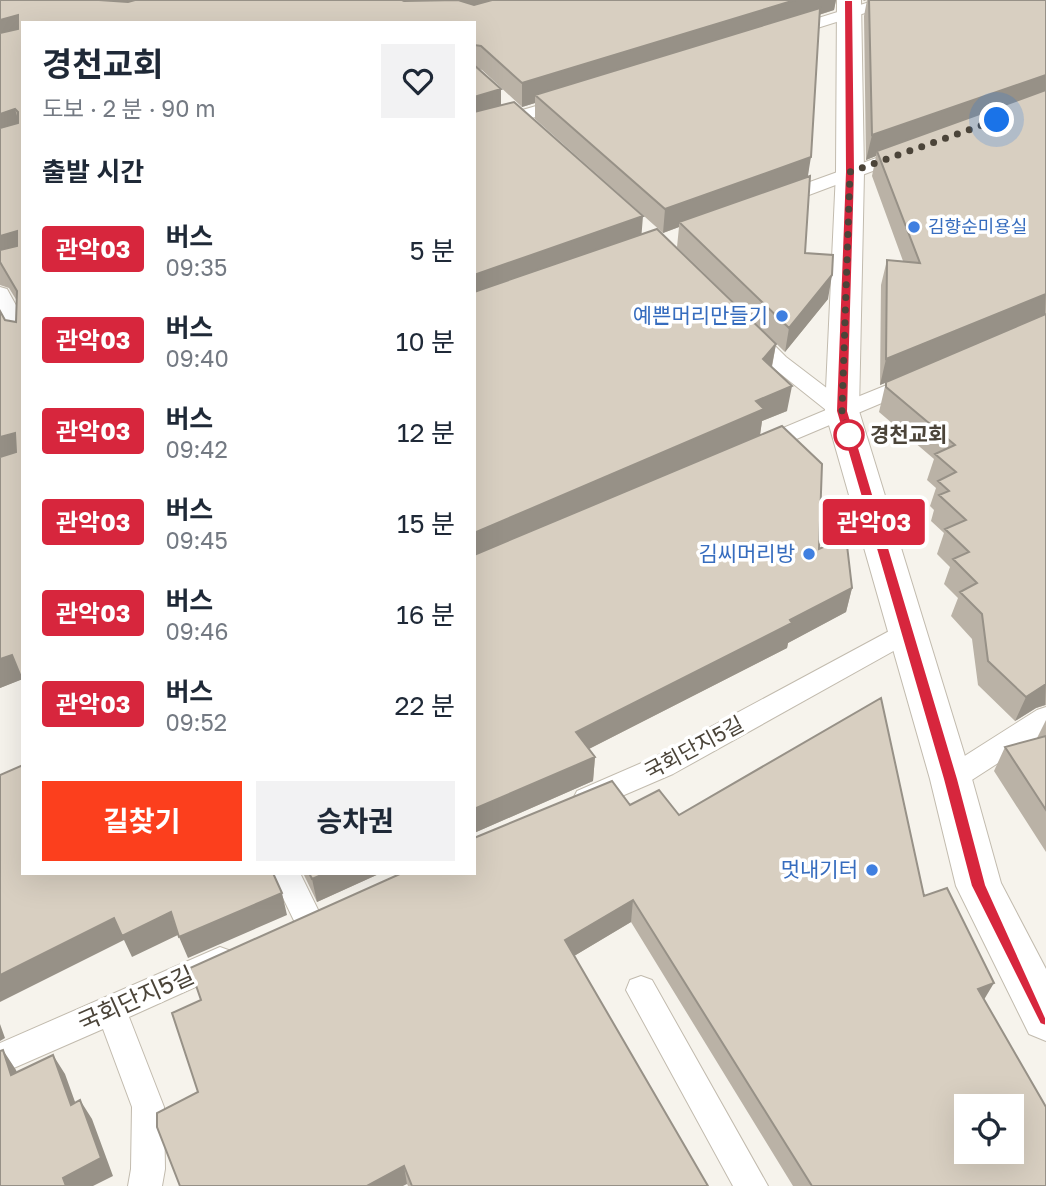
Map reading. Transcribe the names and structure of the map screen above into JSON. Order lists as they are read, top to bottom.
{
  "streets": {
    "lane": ["국회단지5길"]
  },
  "places": [
    "김향순미용실",
    "예쁜머리만들기",
    "경천교회",
    "김씨머리방",
    "멋내기터"
  ],
  "lines": ["bus line 관악03"],
  "page": {
    "on_map": "관악03",
    "heading": [
      ["경천교회", "도보 · 2 분 · 90 m"],
      "출발 시간"
    ],
    "list": [
      {
        "mark": "관악03",
        "name": "버스",
        "note": "09:35",
        "value": "5 분"
      },
      {
        "mark": "관악03",
        "name": "버스",
        "note": "09:40",
        "value": "10 분"
      },
      {
        "mark": "관악03",
        "name": "버스",
        "note": "09:42",
        "value": "12 분"
      },
      {
        "mark": "관악03",
        "name": "버스",
        "note": "09:45",
        "value": "15 분"
      },
      {
        "mark": "관악03",
        "name": "버스",
        "note": "09:46",
        "value": "16 분"
      },
      {
        "mark": "관악03",
        "name": "버스",
        "note": "09:52",
        "value": "22 분"
      }
    ],
    "buttons": ["길찾기", "승차권"]
  }
}
